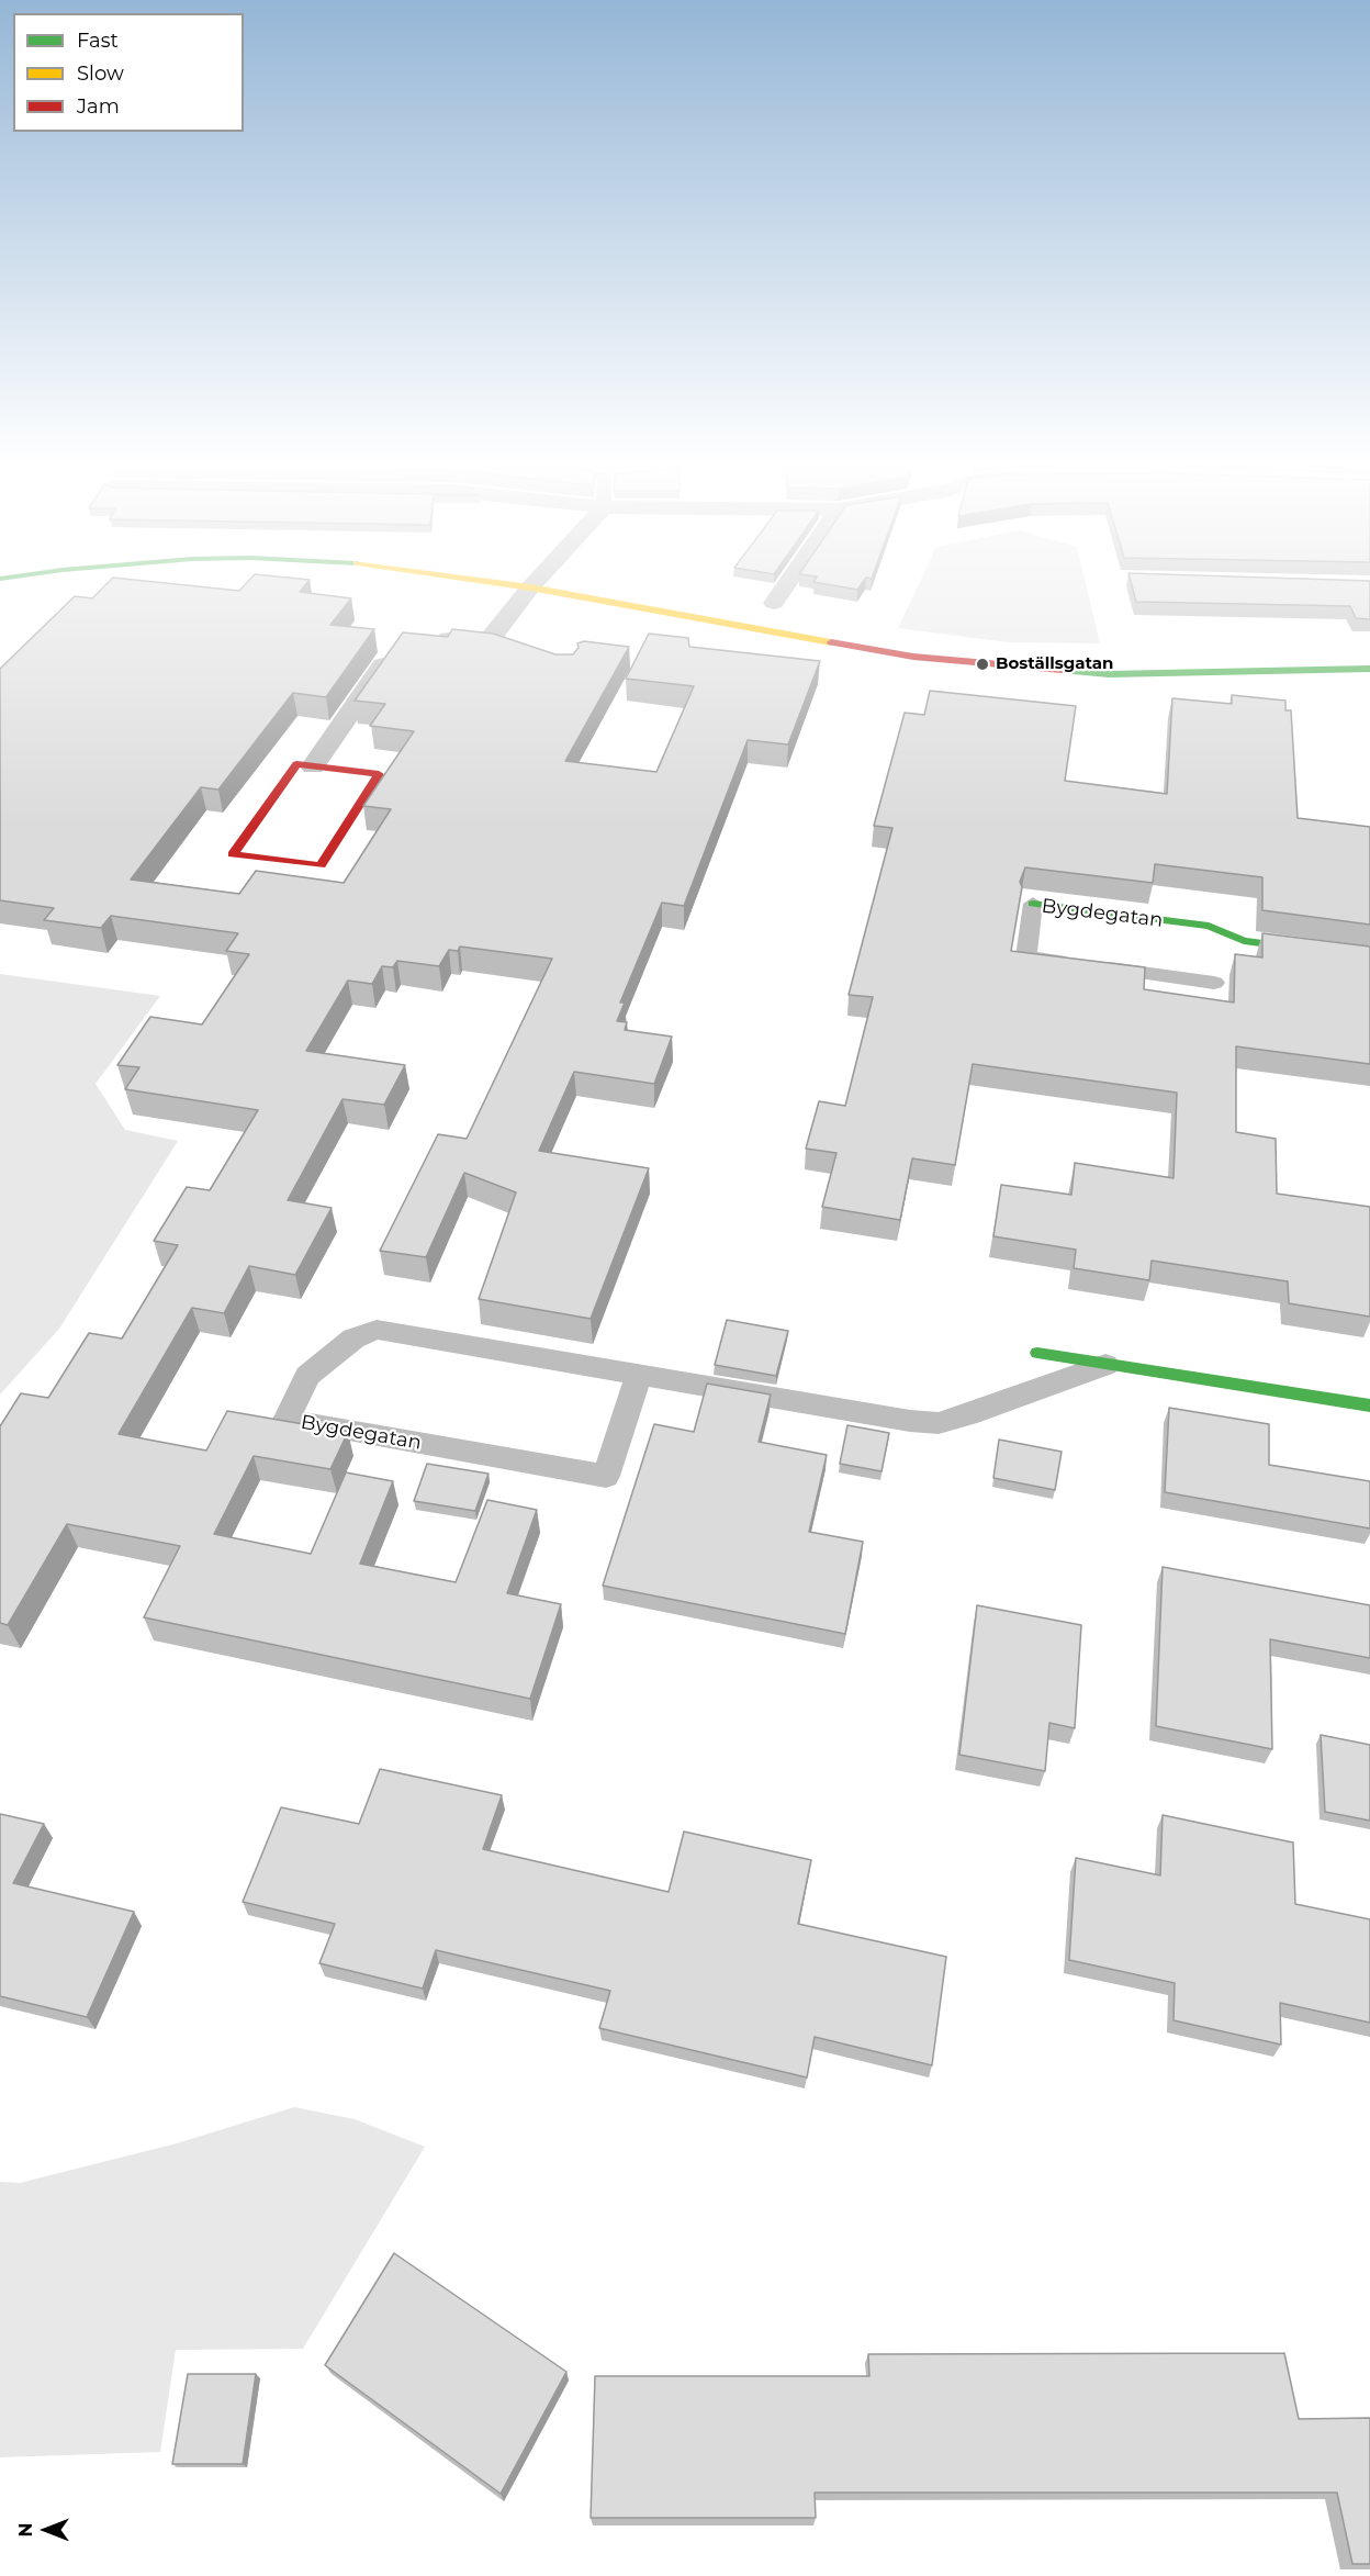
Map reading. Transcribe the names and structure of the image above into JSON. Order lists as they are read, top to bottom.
{
  "streets": {
    "street": ["Bygdegatan"]
  },
  "places": ["Boställsgatan"],
  "legend": ["Fast", "Slow", "Jam"],
  "north": "left"
}
